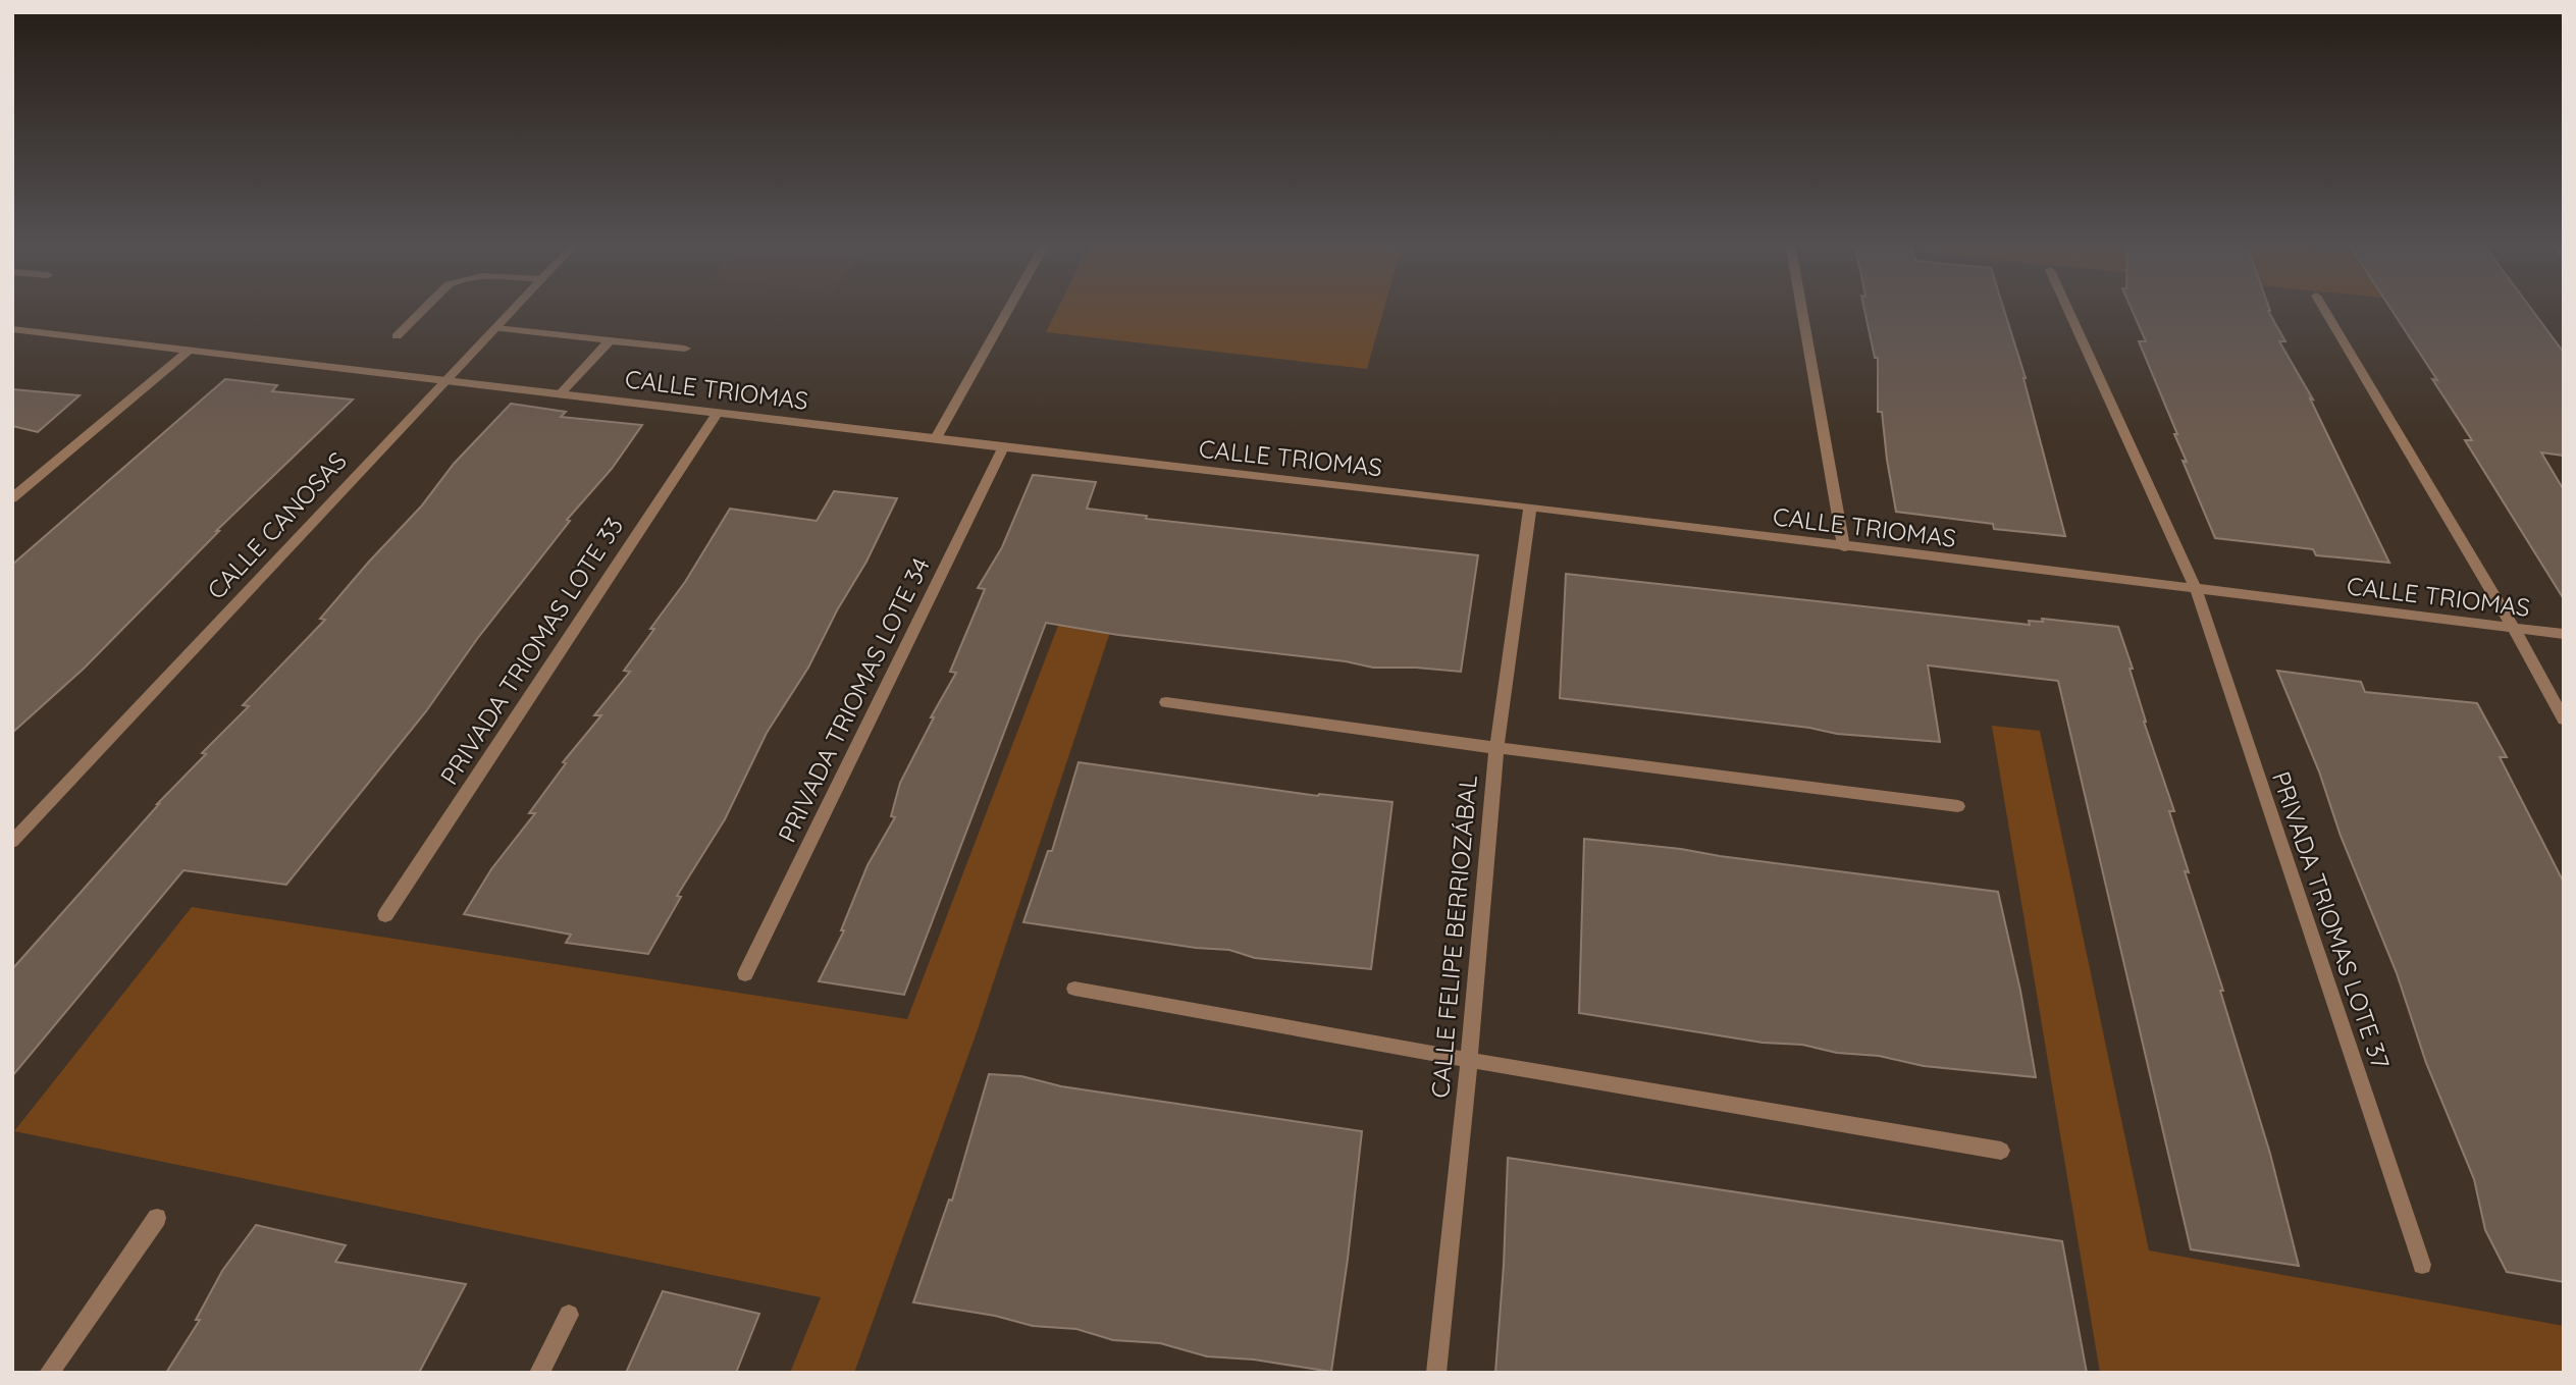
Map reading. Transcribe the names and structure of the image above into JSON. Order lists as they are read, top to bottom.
{
  "streets": {
    "street": [
      "CALLE TRIOMAS",
      "CALLE CANOSAS",
      "PRIVADA TRIOMAS LOTE 33",
      "PRIVADA TRIOMAS LOTE 34",
      "PRIVADA TRIOMAS LOTE 37",
      "CALLE FELIPE BERRIOZÁBAL"
    ]
  },
  "crossings": [
    ["CALLE TRIOMAS", "CALLE CANOSAS"],
    ["CALLE TRIOMAS", "PRIVADA TRIOMAS LOTE 33"],
    ["CALLE TRIOMAS", "PRIVADA TRIOMAS LOTE 34"],
    ["CALLE TRIOMAS", "PRIVADA TRIOMAS LOTE 37"],
    ["CALLE TRIOMAS", "CALLE FELIPE BERRIOZÁBAL"]
  ]
}
